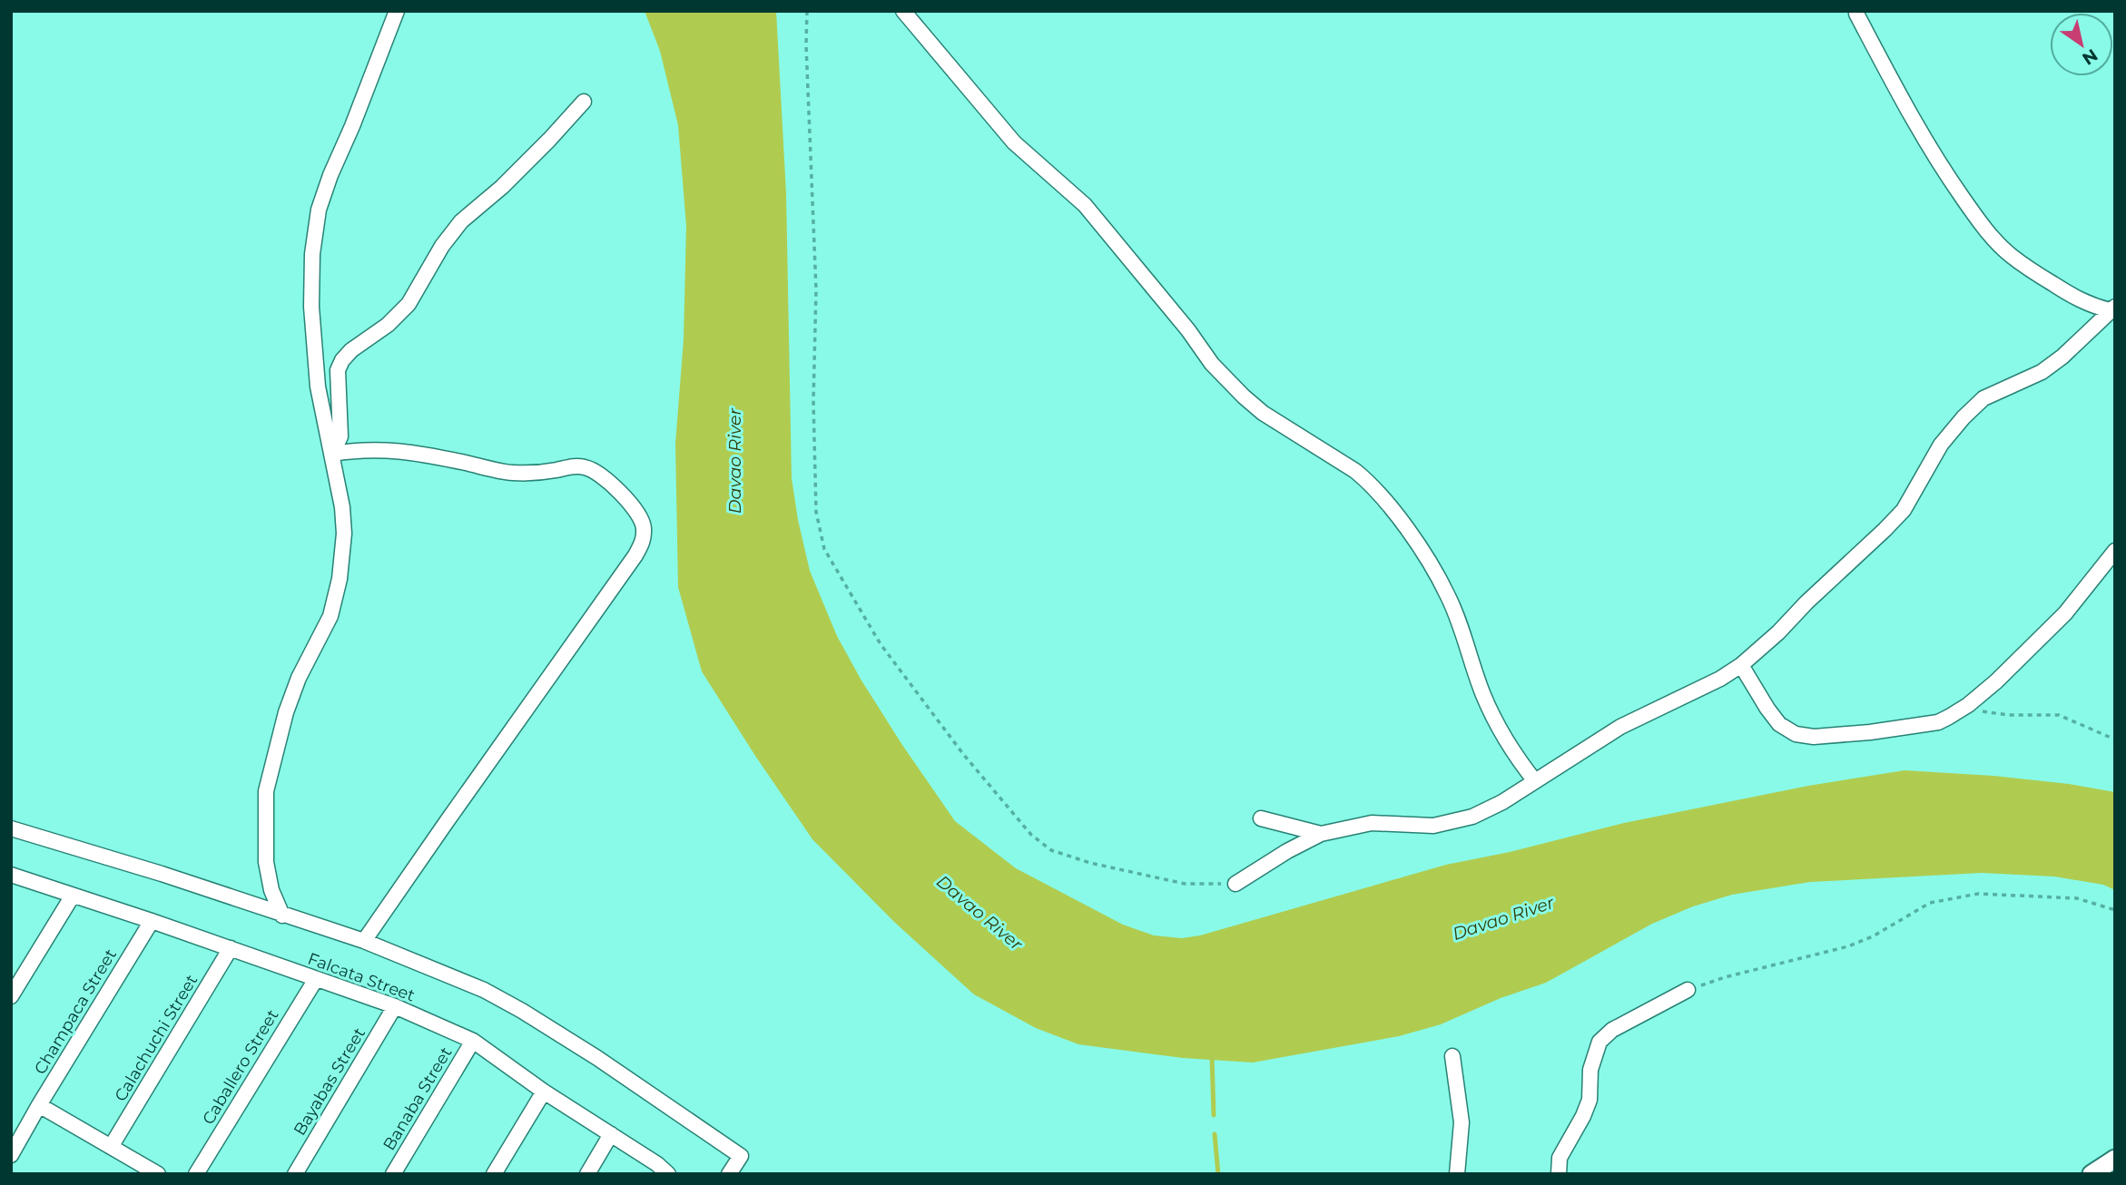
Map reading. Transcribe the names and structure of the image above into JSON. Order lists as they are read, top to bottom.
{
  "streets": {
    "street": [
      "Falcata Street",
      "Champaca Street",
      "Calachuchi Street",
      "Caballero Street",
      "Bayabas Street",
      "Banaba Street"
    ]
  },
  "crossings": [
    ["Falcata Street", "Champaca Street"],
    ["Falcata Street", "Calachuchi Street"],
    ["Falcata Street", "Caballero Street"],
    ["Falcata Street", "Bayabas Street"],
    ["Falcata Street", "Banaba Street"]
  ],
  "water": ["Davao River"],
  "north": "bottom right"
}
